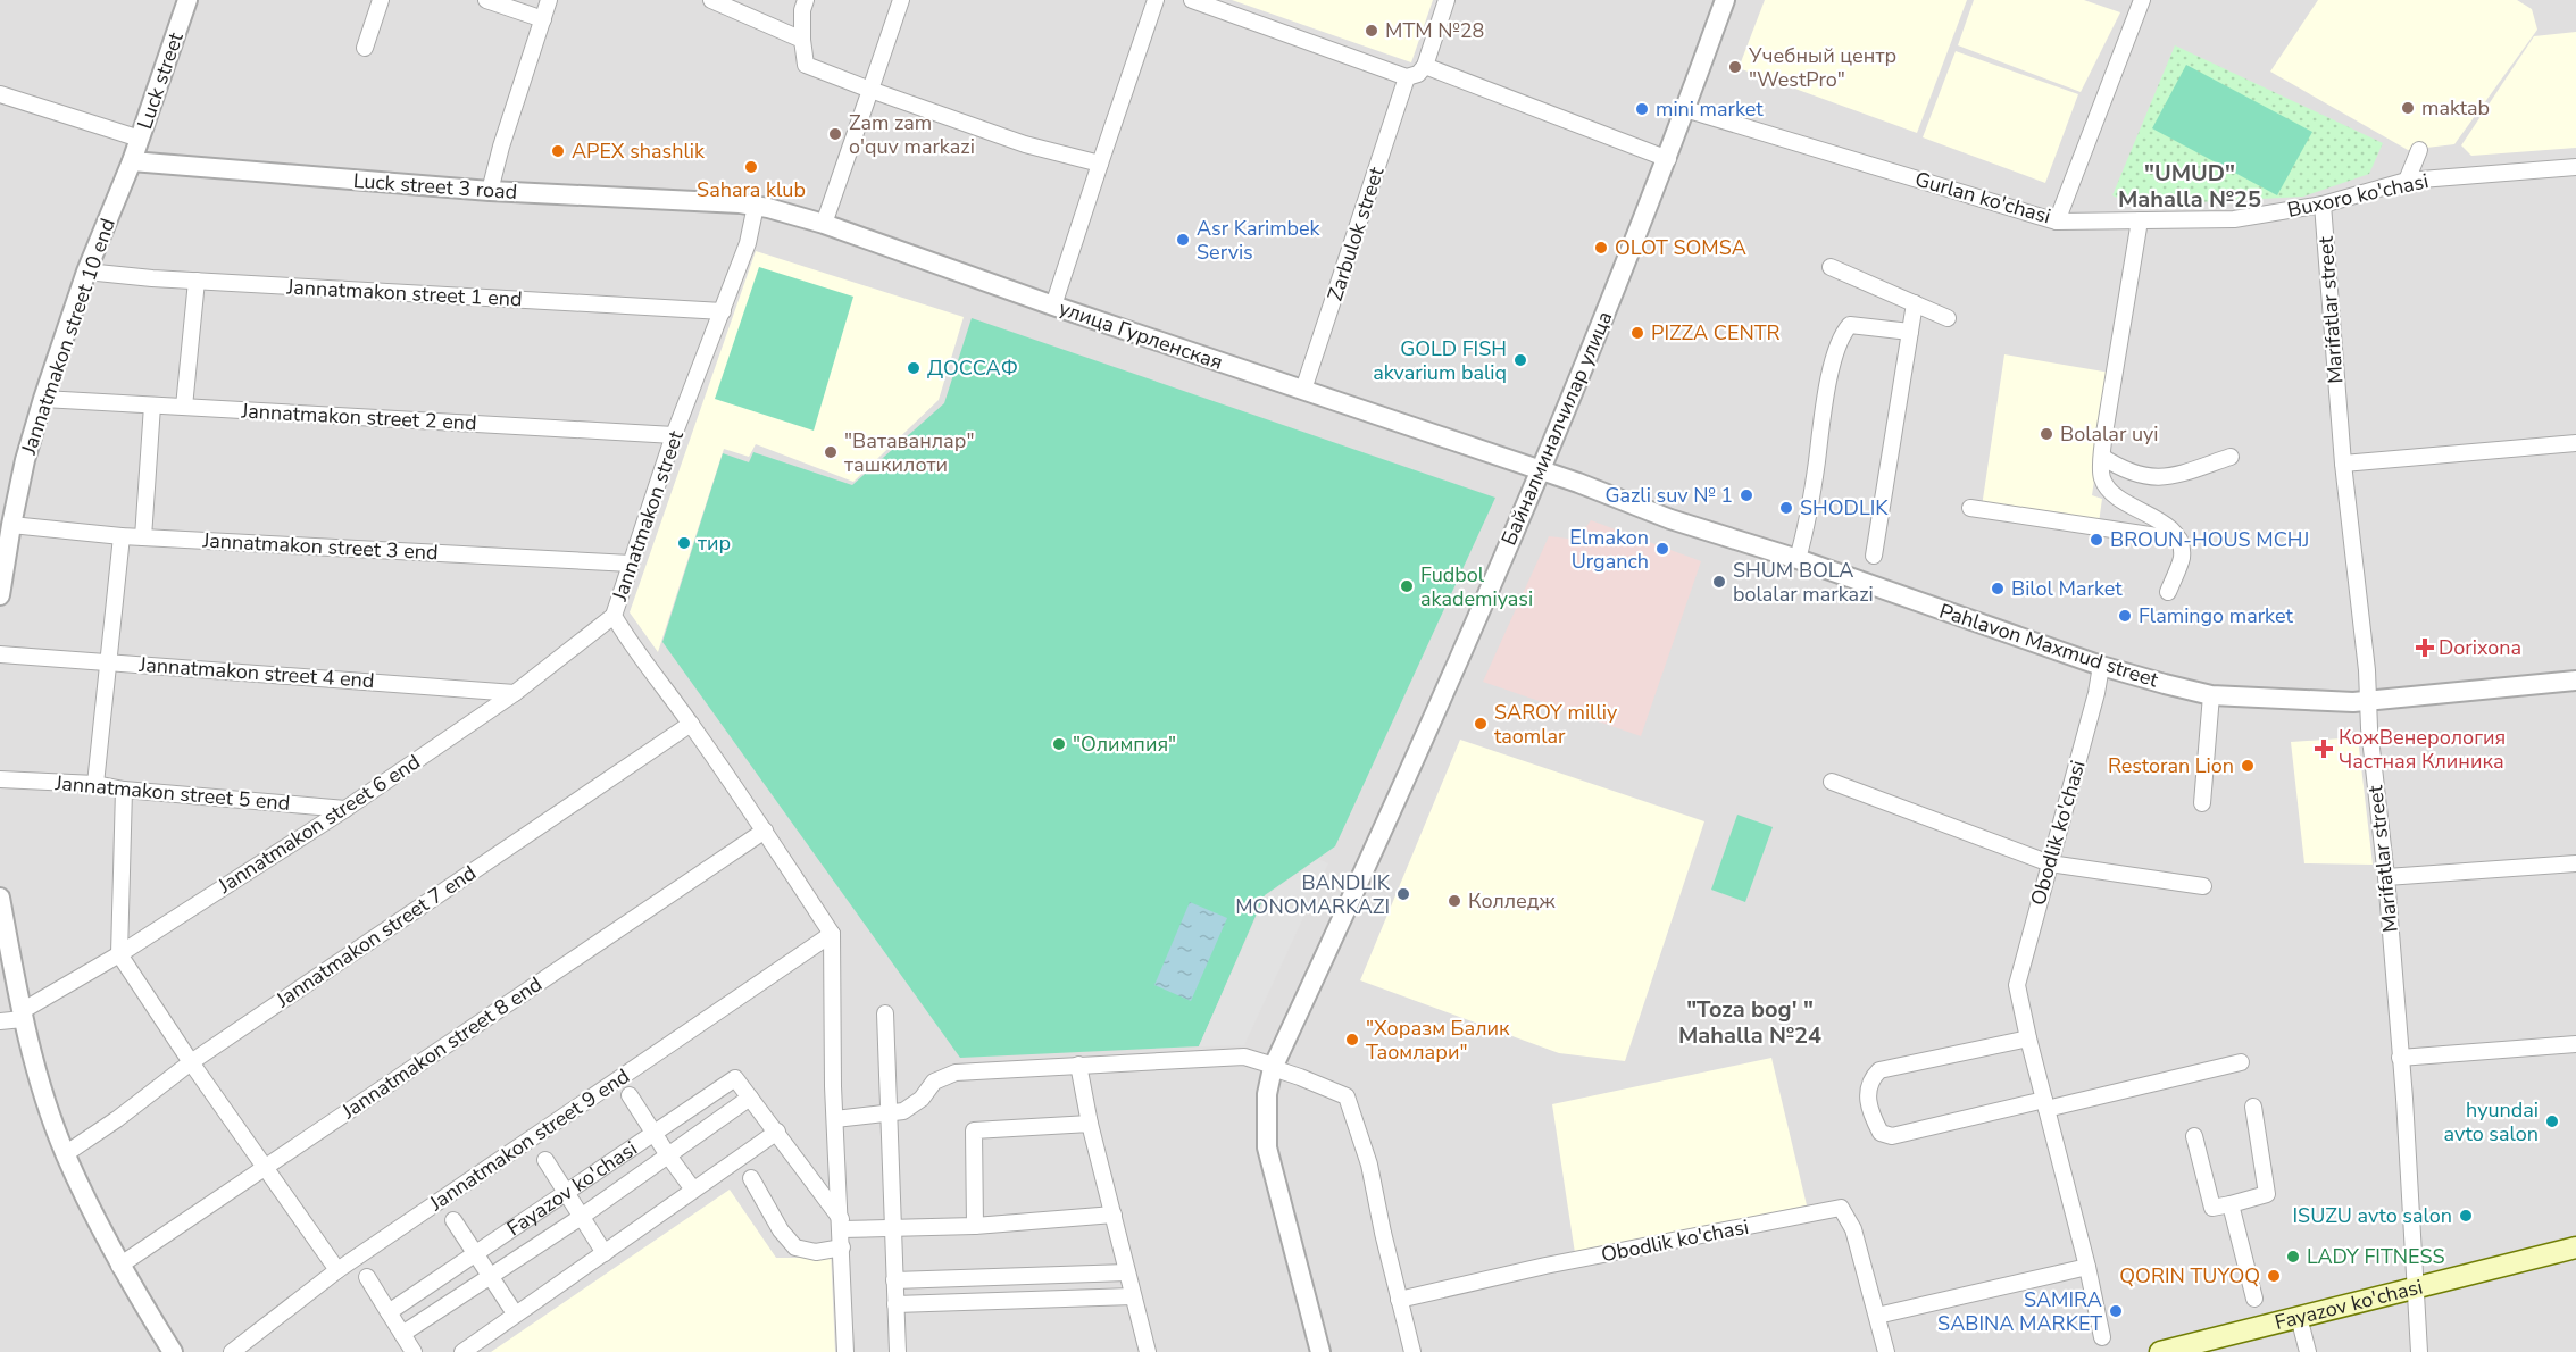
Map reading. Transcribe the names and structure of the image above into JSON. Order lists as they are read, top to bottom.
{
  "streets": {
    "main road": ["Fayazov ko'chasi"],
    "street": [
      "Luck street",
      "Luck street 3 road",
      "Buxoro ko'chasi",
      "Gurlan ko'chasi",
      "Zarbulok street",
      "Jannatmakon street 1 end",
      "Marifatlar street",
      "улица Гурленская",
      "Jannatmakon street 10 end",
      "Jannatmakon street 2 end",
      "Байналминалчилар улица",
      "Jannatmakon street",
      "Jannatmakon street 3 end",
      "Pahlavon Maxmud street",
      "Jannatmakon street 4 end",
      "Jannatmakon street 5 end",
      "Jannatmakon street 6 end",
      "Obodlik ko'chasi",
      "Jannatmakon street 7 end",
      "Jannatmakon street 8 end",
      "Jannatmakon street 9 end"
    ]
  },
  "crossings": [
    ["Luck street", "Luck street 3 road"],
    ["Luck street", "Jannatmakon street 10 end"],
    ["Luck street 3 road", "улица Гурленская"],
    ["Luck street 3 road", "Jannatmakon street 10 end"],
    ["Luck street 3 road", "Jannatmakon street"],
    ["Buxoro ko'chasi", "Gurlan ko'chasi"],
    ["Buxoro ko'chasi", "Marifatlar street"],
    ["Gurlan ko'chasi", "Байналминалчилар улица"],
    ["Zarbulok street", "улица Гурленская"],
    ["Jannatmakon street 1 end", "Jannatmakon street 10 end"],
    ["Jannatmakon street 1 end", "Jannatmakon street"],
    ["Marifatlar street", "Pahlavon Maxmud street"],
    ["Marifatlar street", "Fayazov ko'chasi"],
    ["улица Гурленская", "Байналминалчилар улица"],
    ["улица Гурленская", "Jannatmakon street"],
    ["улица Гурленская", "Pahlavon Maxmud street"],
    ["Jannatmakon street 10 end", "Jannatmakon street 2 end"],
    ["Jannatmakon street 10 end", "Jannatmakon street 3 end"],
    ["Jannatmakon street 2 end", "Jannatmakon street"],
    ["Байналминалчилар улица", "Pahlavon Maxmud street"],
    ["Jannatmakon street", "Jannatmakon street 3 end"],
    ["Jannatmakon street", "Jannatmakon street 6 end"],
    ["Jannatmakon street", "Jannatmakon street 7 end"],
    ["Jannatmakon street", "Jannatmakon street 8 end"],
    ["Jannatmakon street", "Jannatmakon street 9 end"],
    ["Pahlavon Maxmud street", "Obodlik ko'chasi"],
    ["Jannatmakon street 4 end", "Jannatmakon street 6 end"],
    ["Jannatmakon street 5 end", "Jannatmakon street 6 end"]
  ],
  "districts": ["\"UMUD\" Mahalla №25", "\"Toza bog' \" Mahalla №24"],
  "places": {
    "other": [
      "MTM №28",
      "Учебный центр \"WestPro\"",
      "maktab",
      "mini market",
      "Zam zam o'quv markazi",
      "APEX shashlik",
      "Sahara klub",
      "Asr Karimbek Servis",
      "OLOT SOMSA",
      "PIZZA CENTR",
      "GOLD FISH akvarium baliq",
      "ДОССАФ",
      "Bolalar uyi",
      "\"Ватаванлар\" ташкилоти",
      "Gazli suv № 1",
      "SHODLIK",
      "BROUN-HOUS MCHJ",
      "тир",
      "Elmakon Urganch",
      "SHUM BOLA bolalar markazi",
      "Fudbol akademiyasi",
      "Bilol Market",
      "Flamingo market",
      "SAROY milliy taomlar",
      "\"Олимпия\"",
      "Restoran Lion",
      "BANDLIK MONOMARKAZI",
      "Колледж",
      "\"Хоразм Балик Таомлари\"",
      "hyundai avto salon",
      "ISUZU avto salon",
      "LADY FITNESS",
      "QORIN TUYOQ",
      "SAMIRA SABINA MARKET"
    ],
    "health": ["Dorixona", "КожВенерология Частная Клиника"]
  }
}
